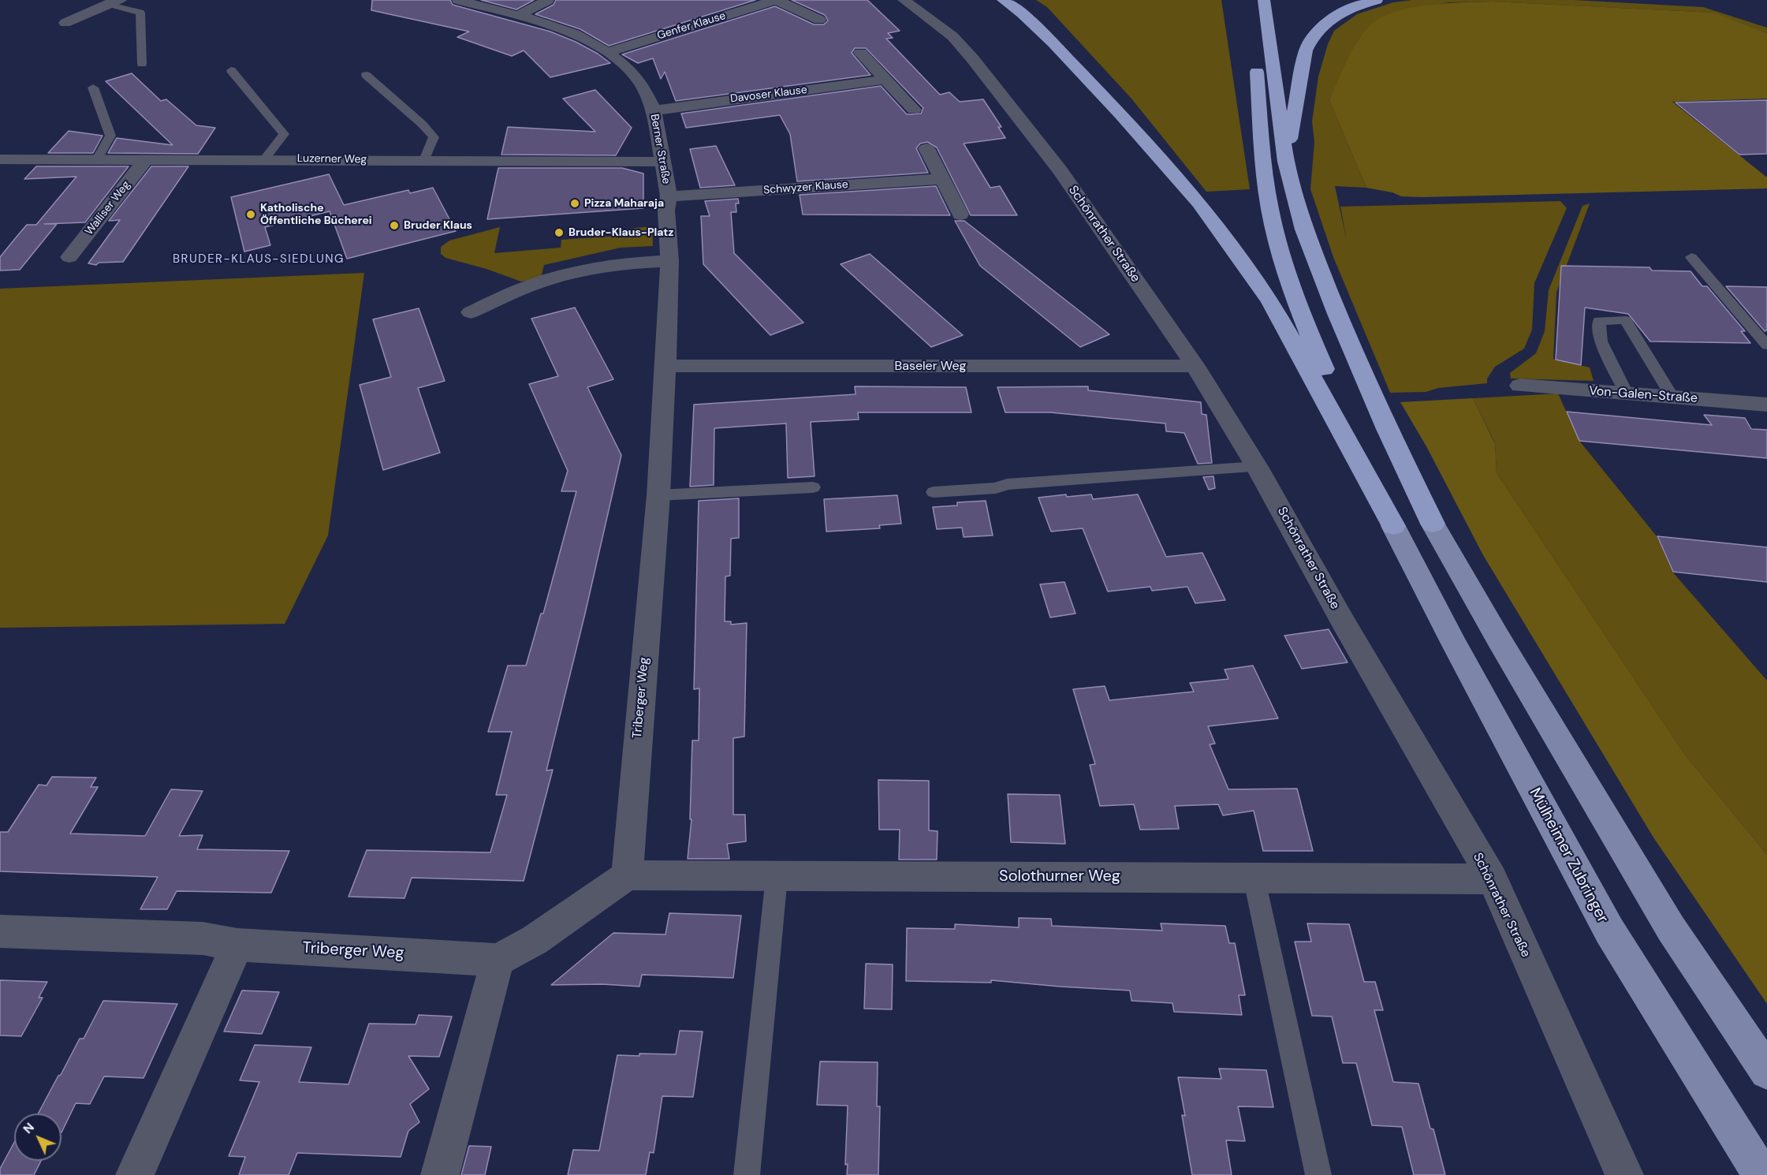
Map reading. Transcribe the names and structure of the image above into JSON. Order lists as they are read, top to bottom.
{
  "streets": {
    "main road": ["Mülheimer Zubringer"],
    "street": [
      "Genfer Klause",
      "Davoser Klause",
      "Berner Straße",
      "Luzerner Weg",
      "Schwyzer Klause",
      "Walliser Weg",
      "Schönrather Straße",
      "Baseler Weg",
      "Von-Galen-Straße",
      "Triberger Weg",
      "Solothurner Weg"
    ]
  },
  "crossings": [
    ["Genfer Klause", "Berner Straße"],
    ["Davoser Klause", "Berner Straße"],
    ["Berner Straße", "Luzerner Weg"],
    ["Berner Straße", "Schwyzer Klause"],
    ["Berner Straße", "Baseler Weg"],
    ["Berner Straße", "Triberger Weg"],
    ["Luzerner Weg", "Walliser Weg"],
    ["Schönrather Straße", "Baseler Weg"],
    ["Schönrather Straße", "Solothurner Weg"],
    ["Baseler Weg", "Triberger Weg"],
    ["Triberger Weg", "Solothurner Weg"]
  ],
  "districts": ["BRUDER-KLAUS-SIEDLUNG"],
  "places": [
    "Pizza Maharaja",
    "Katholische Öffentliche Bücherei",
    "Bruder Klaus",
    "Bruder-Klaus-Platz"
  ],
  "north": "top left"
}
